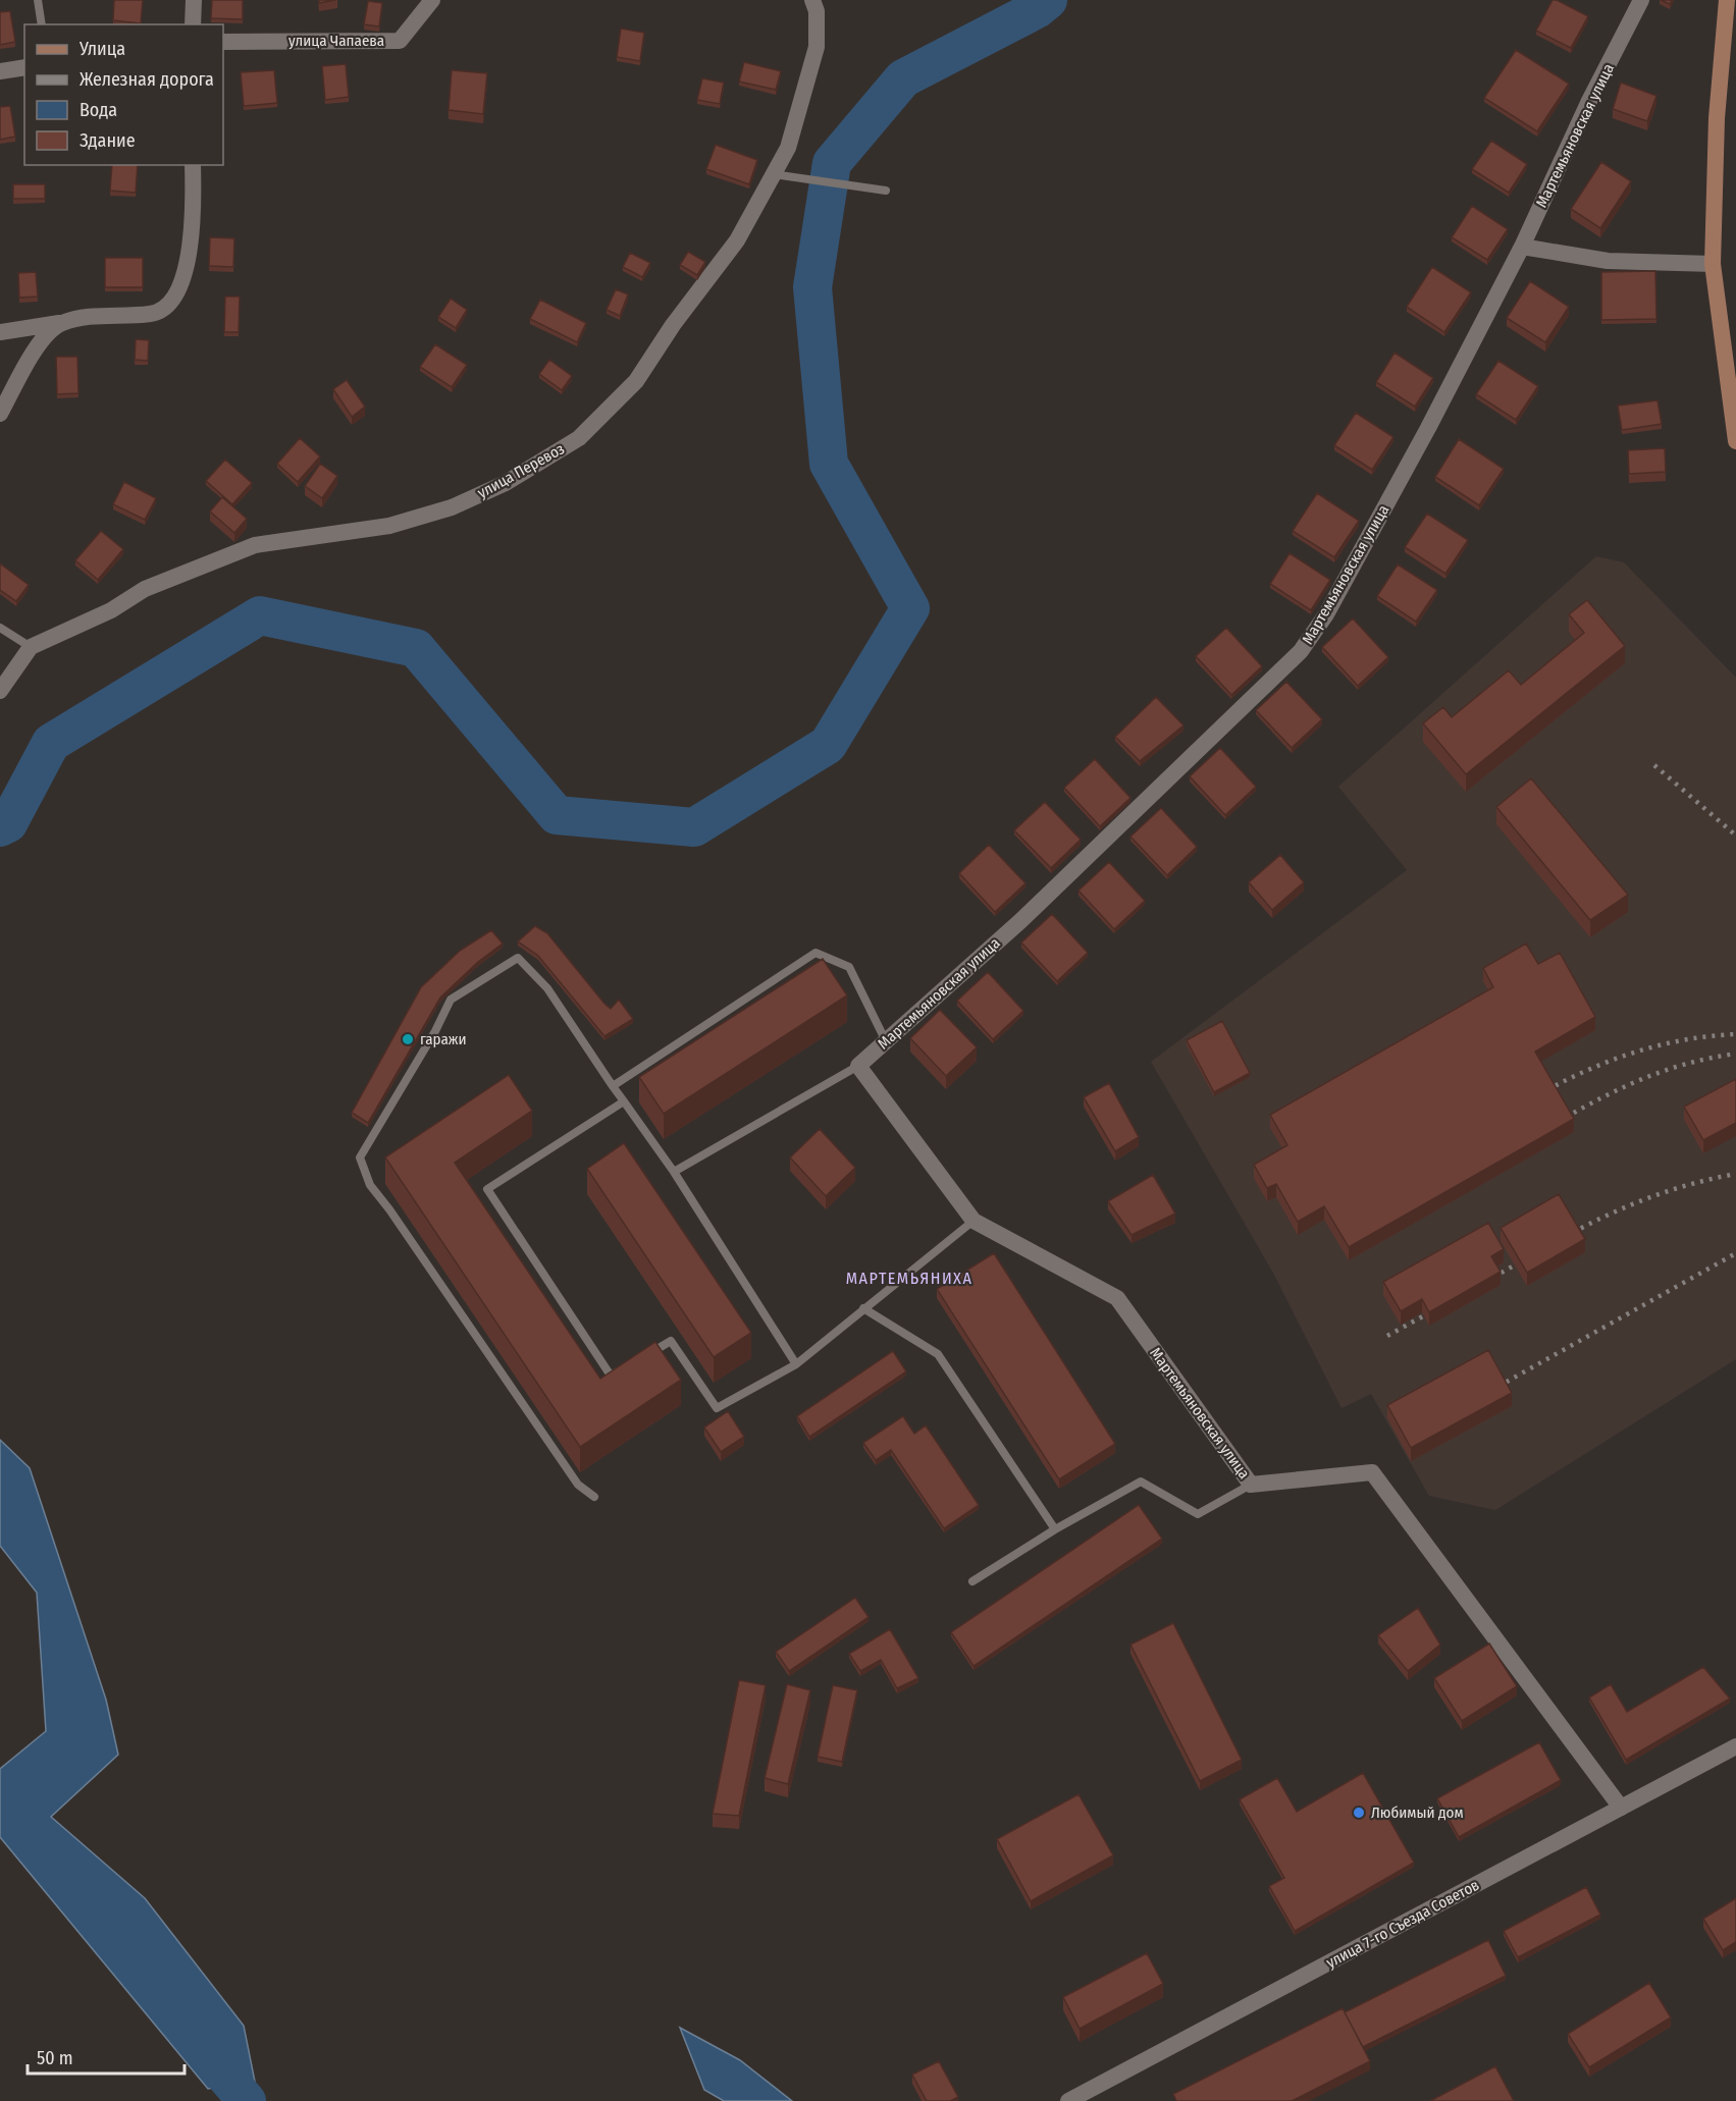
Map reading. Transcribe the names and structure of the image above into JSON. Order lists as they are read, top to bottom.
{
  "streets": {
    "street": [
      "улица Чапаева",
      "Мартемьяновская улица",
      "улица Перевоз",
      "улица 7-го Съезда Советов"
    ]
  },
  "crossings": [
    ["Мартемьяновская улица", "улица 7-го Съезда Советов"]
  ],
  "districts": ["МАРТЕМЬЯНИХА"],
  "places": ["гаражи", "Любимый дом"],
  "legend": [
    "Улица",
    "Железная дорога",
    "Вода",
    "Здание"
  ],
  "scale_bar": "50 m"
}
